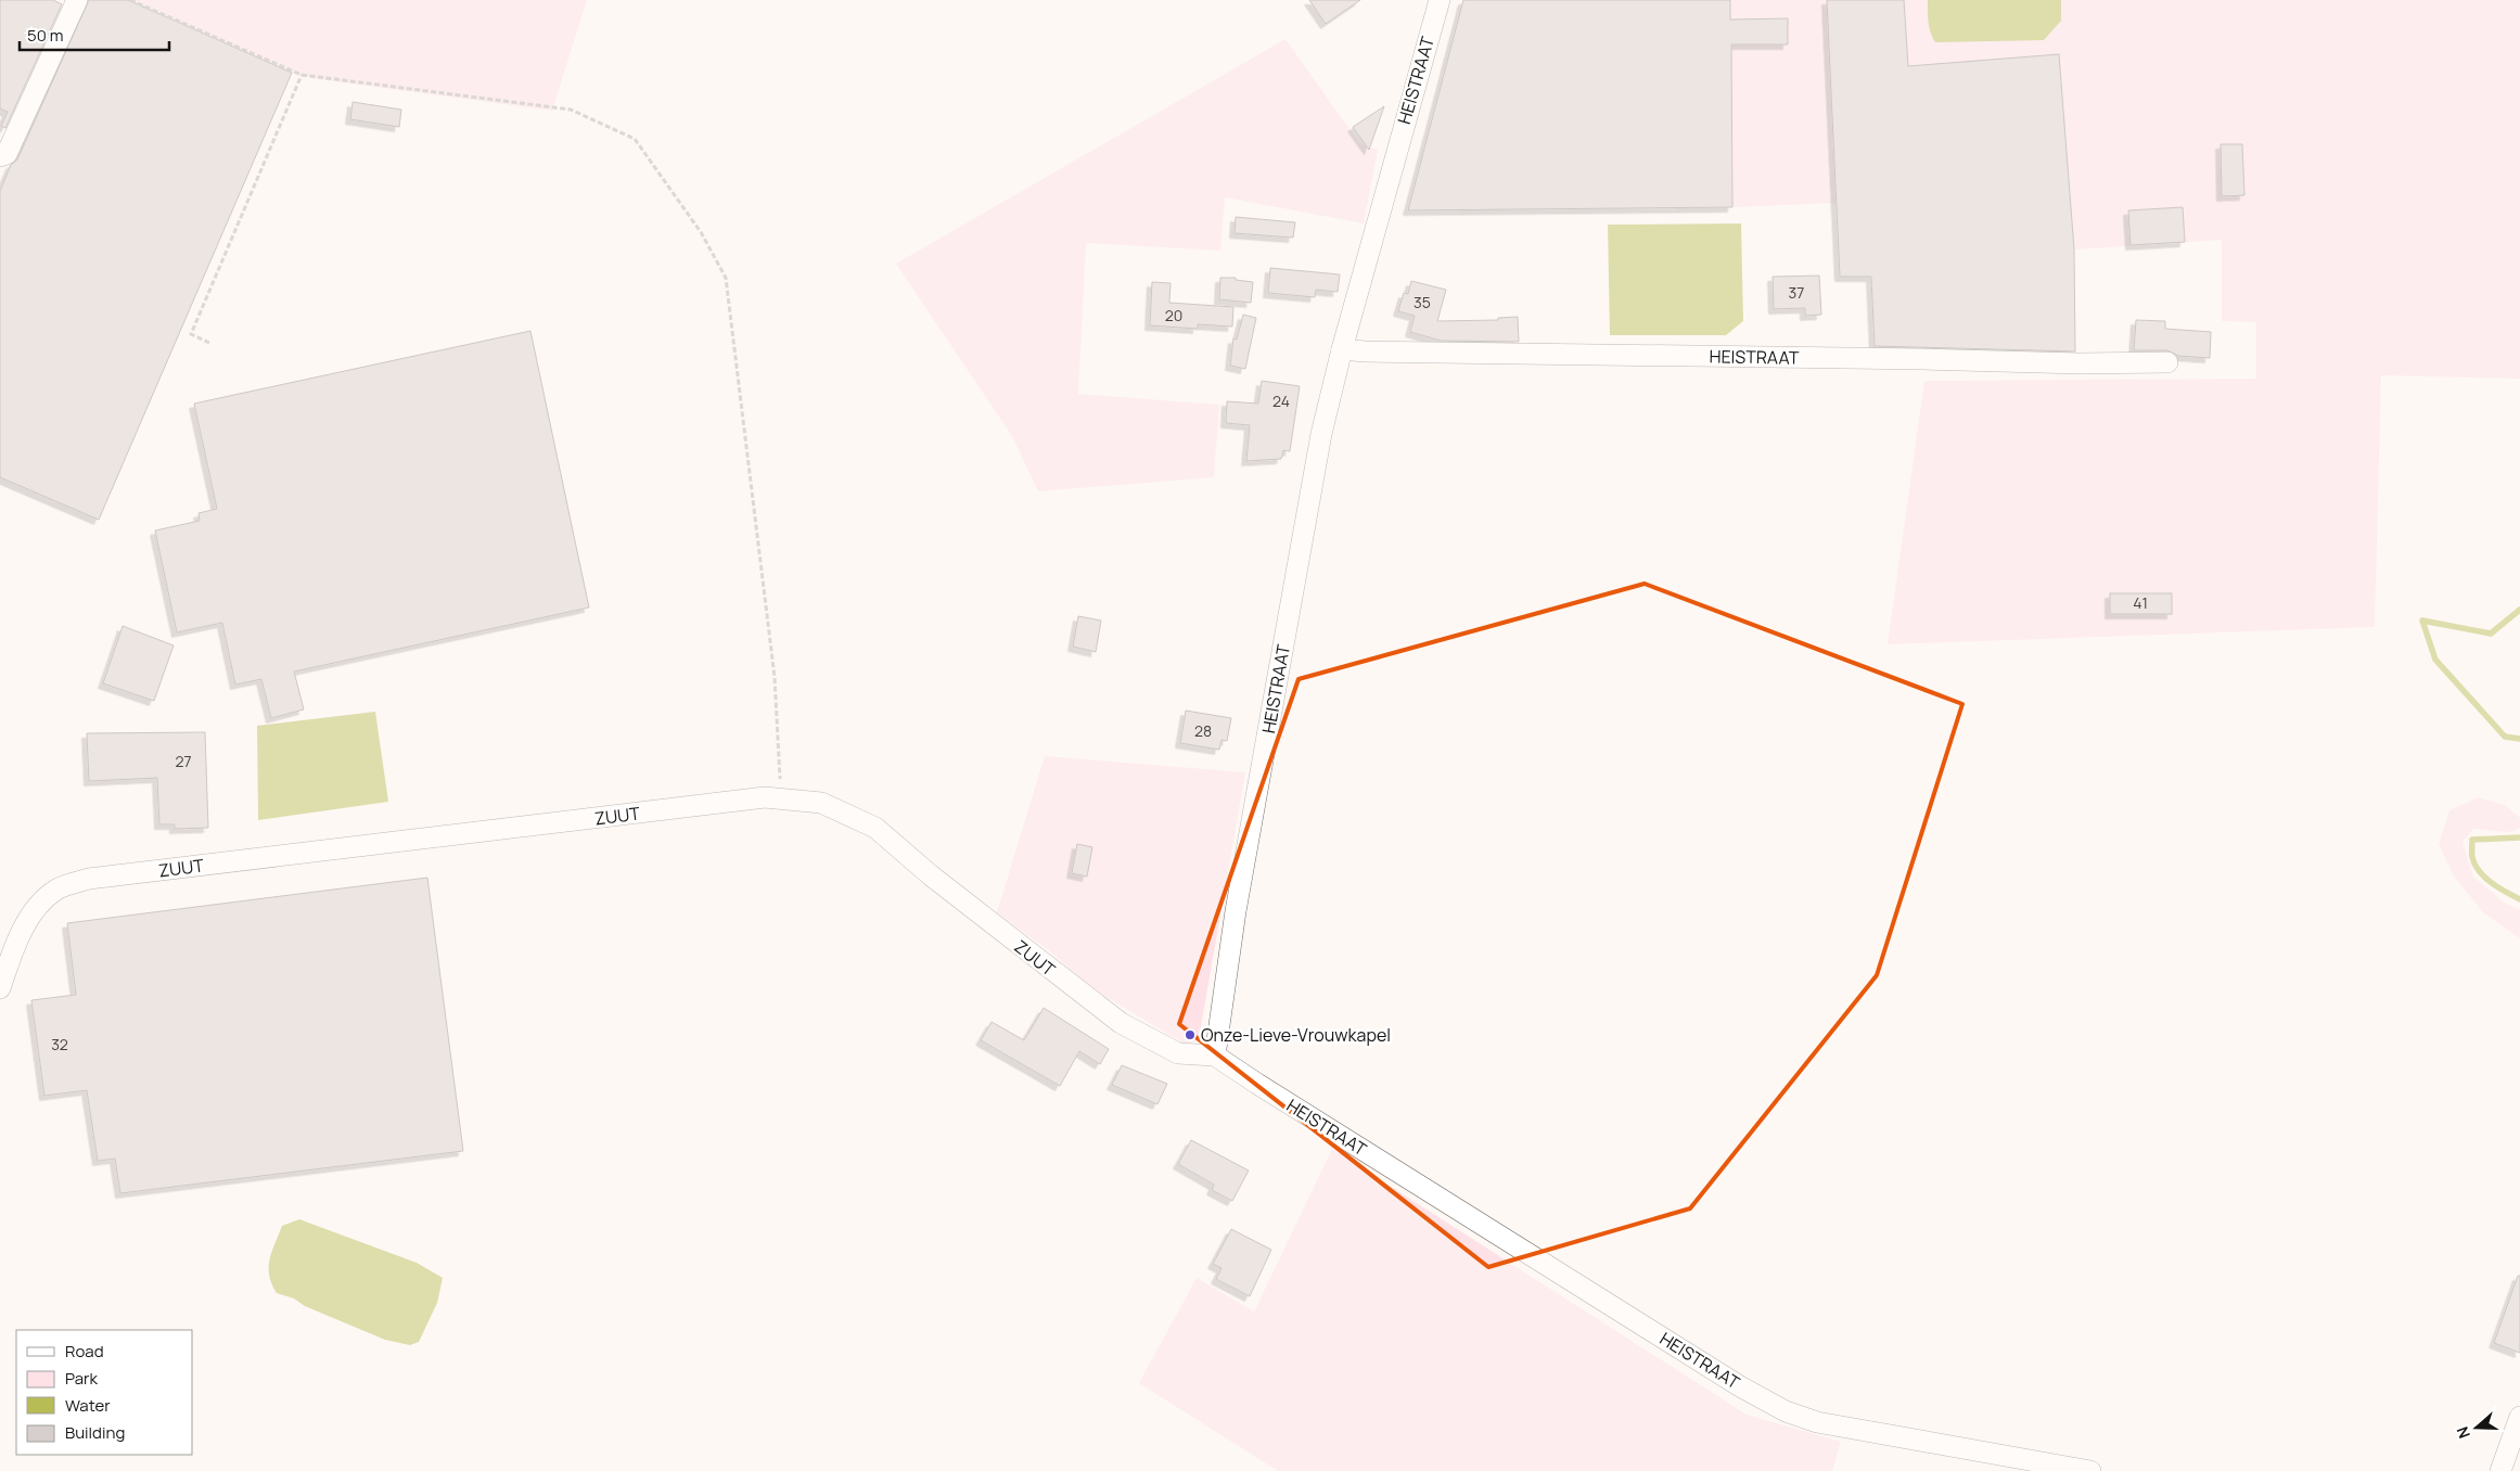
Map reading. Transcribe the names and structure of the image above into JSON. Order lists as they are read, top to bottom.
{
  "streets": {
    "street": ["HEISTRAAT", "ZUUT"]
  },
  "crossings": [
    ["HEISTRAAT", "ZUUT"]
  ],
  "places": ["Onze-Lieve-Vrouwkapel"],
  "house_numbers": [
    "37",
    "35",
    "20",
    "24",
    "41",
    "28",
    "27",
    "32"
  ],
  "legend": [
    "Road",
    "Park",
    "Water",
    "Building"
  ],
  "scale_bar": "50 m",
  "north": "left"
}
